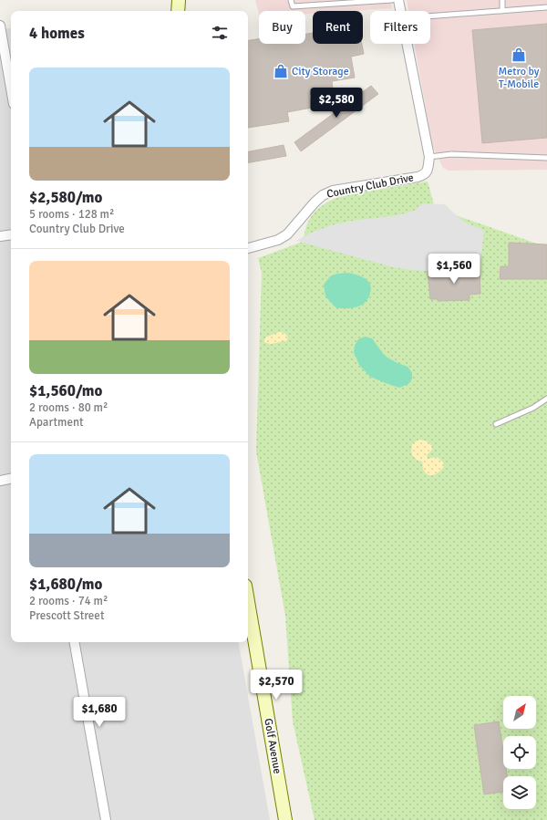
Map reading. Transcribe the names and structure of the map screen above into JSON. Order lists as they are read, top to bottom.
{
  "streets": {
    "main road": ["Golf Avenue"],
    "street": ["Country Club Drive"]
  },
  "places": {
    "shop": ["Metro by T-Mobile", "City Storage"]
  },
  "north": "top right",
  "page": {
    "chip": ["Buy", "Rent", "Filters"],
    "heading": "4 homes",
    "list": [
      {
        "name": "$2,580/mo",
        "note": "5 rooms · 128 m² · Country Club Drive"
      },
      {
        "name": "$1,560/mo",
        "note": "2 rooms · 80 m² · Apartment"
      },
      {
        "name": "$1,680/mo",
        "note": "2 rooms · 74 m² · Prescott Street"
      }
    ],
    "price": [
      "$2,580",
      "$1,560",
      "$2,570",
      "$1,680"
    ]
  }
}
